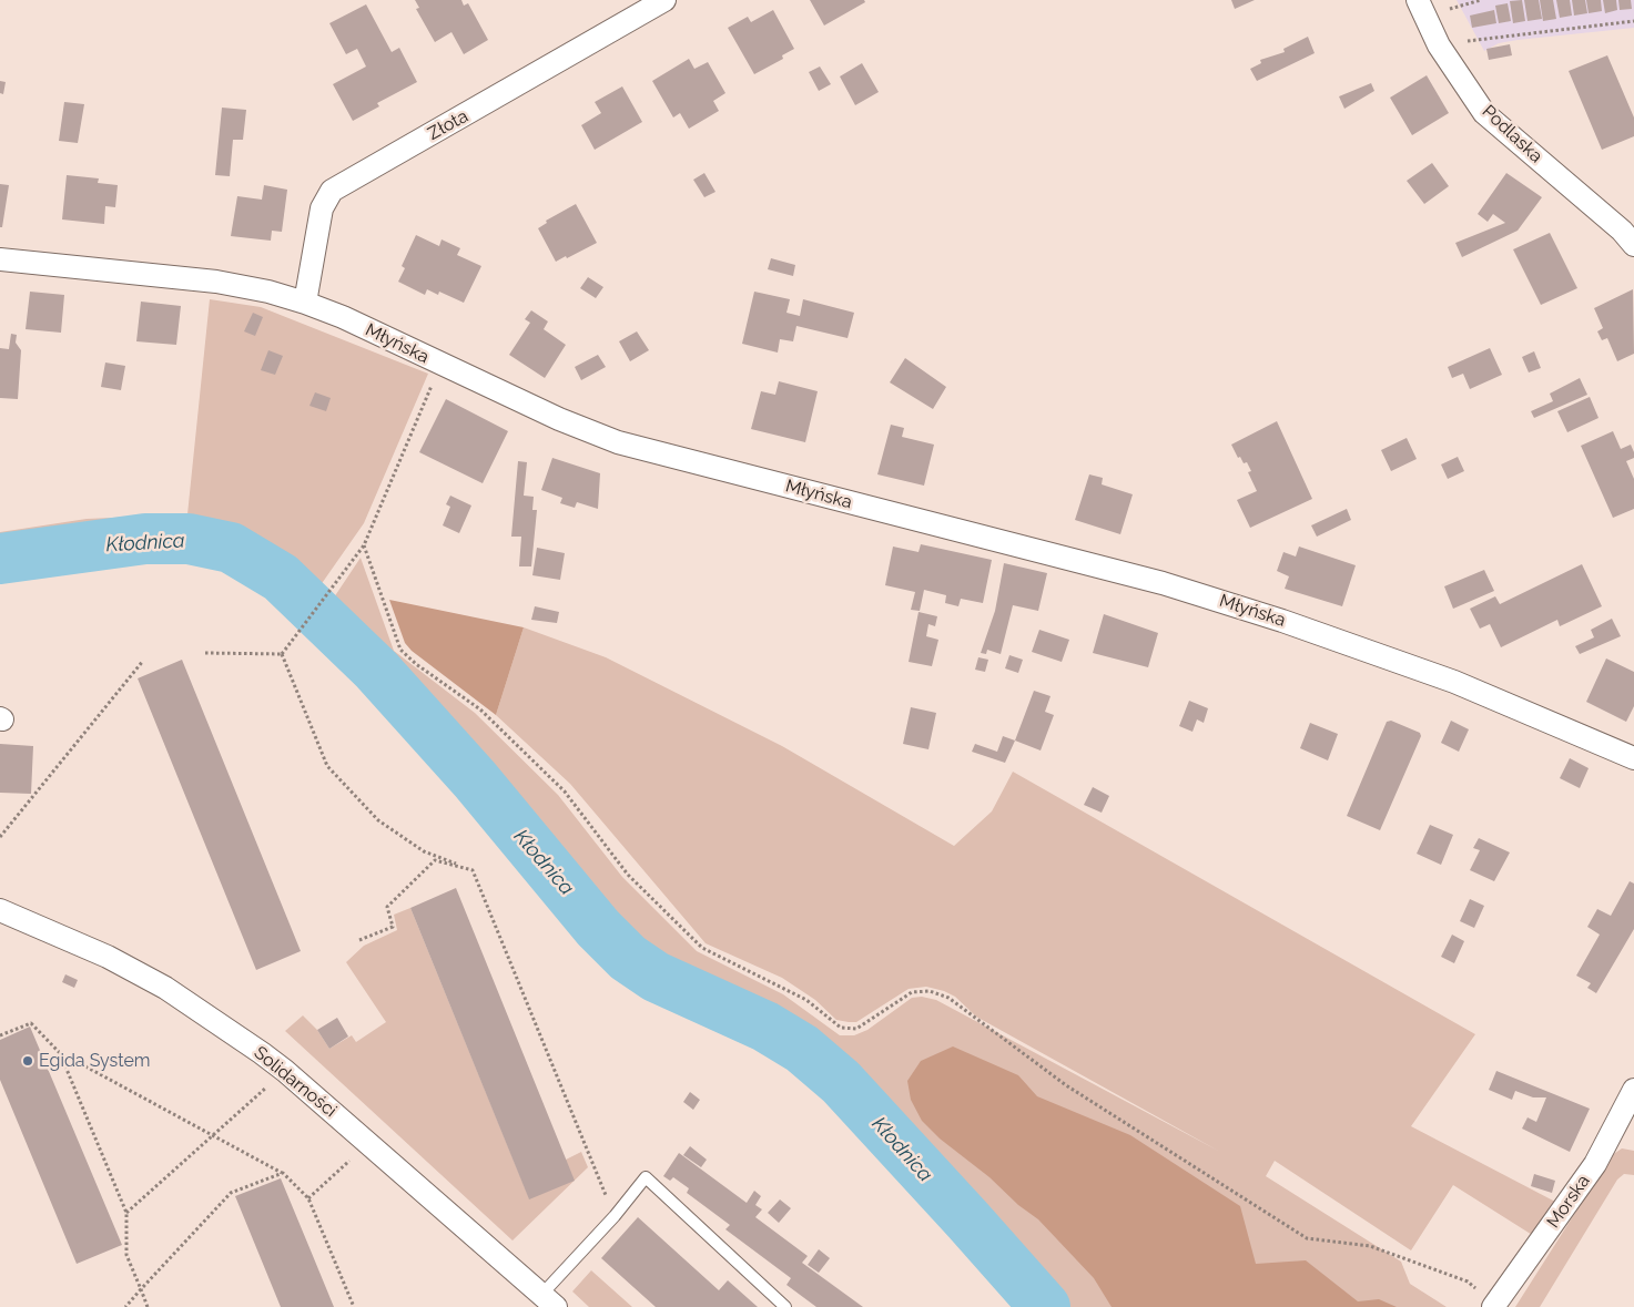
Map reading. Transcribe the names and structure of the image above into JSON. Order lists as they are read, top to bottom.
{
  "streets": {
    "street": [
      "Złota",
      "Podlaska",
      "Młyńska",
      "Solidarności",
      "Morska"
    ]
  },
  "crossings": [
    ["Złota", "Młyńska"]
  ],
  "water": ["Kłodnica"],
  "places": ["Egida System"]
}
